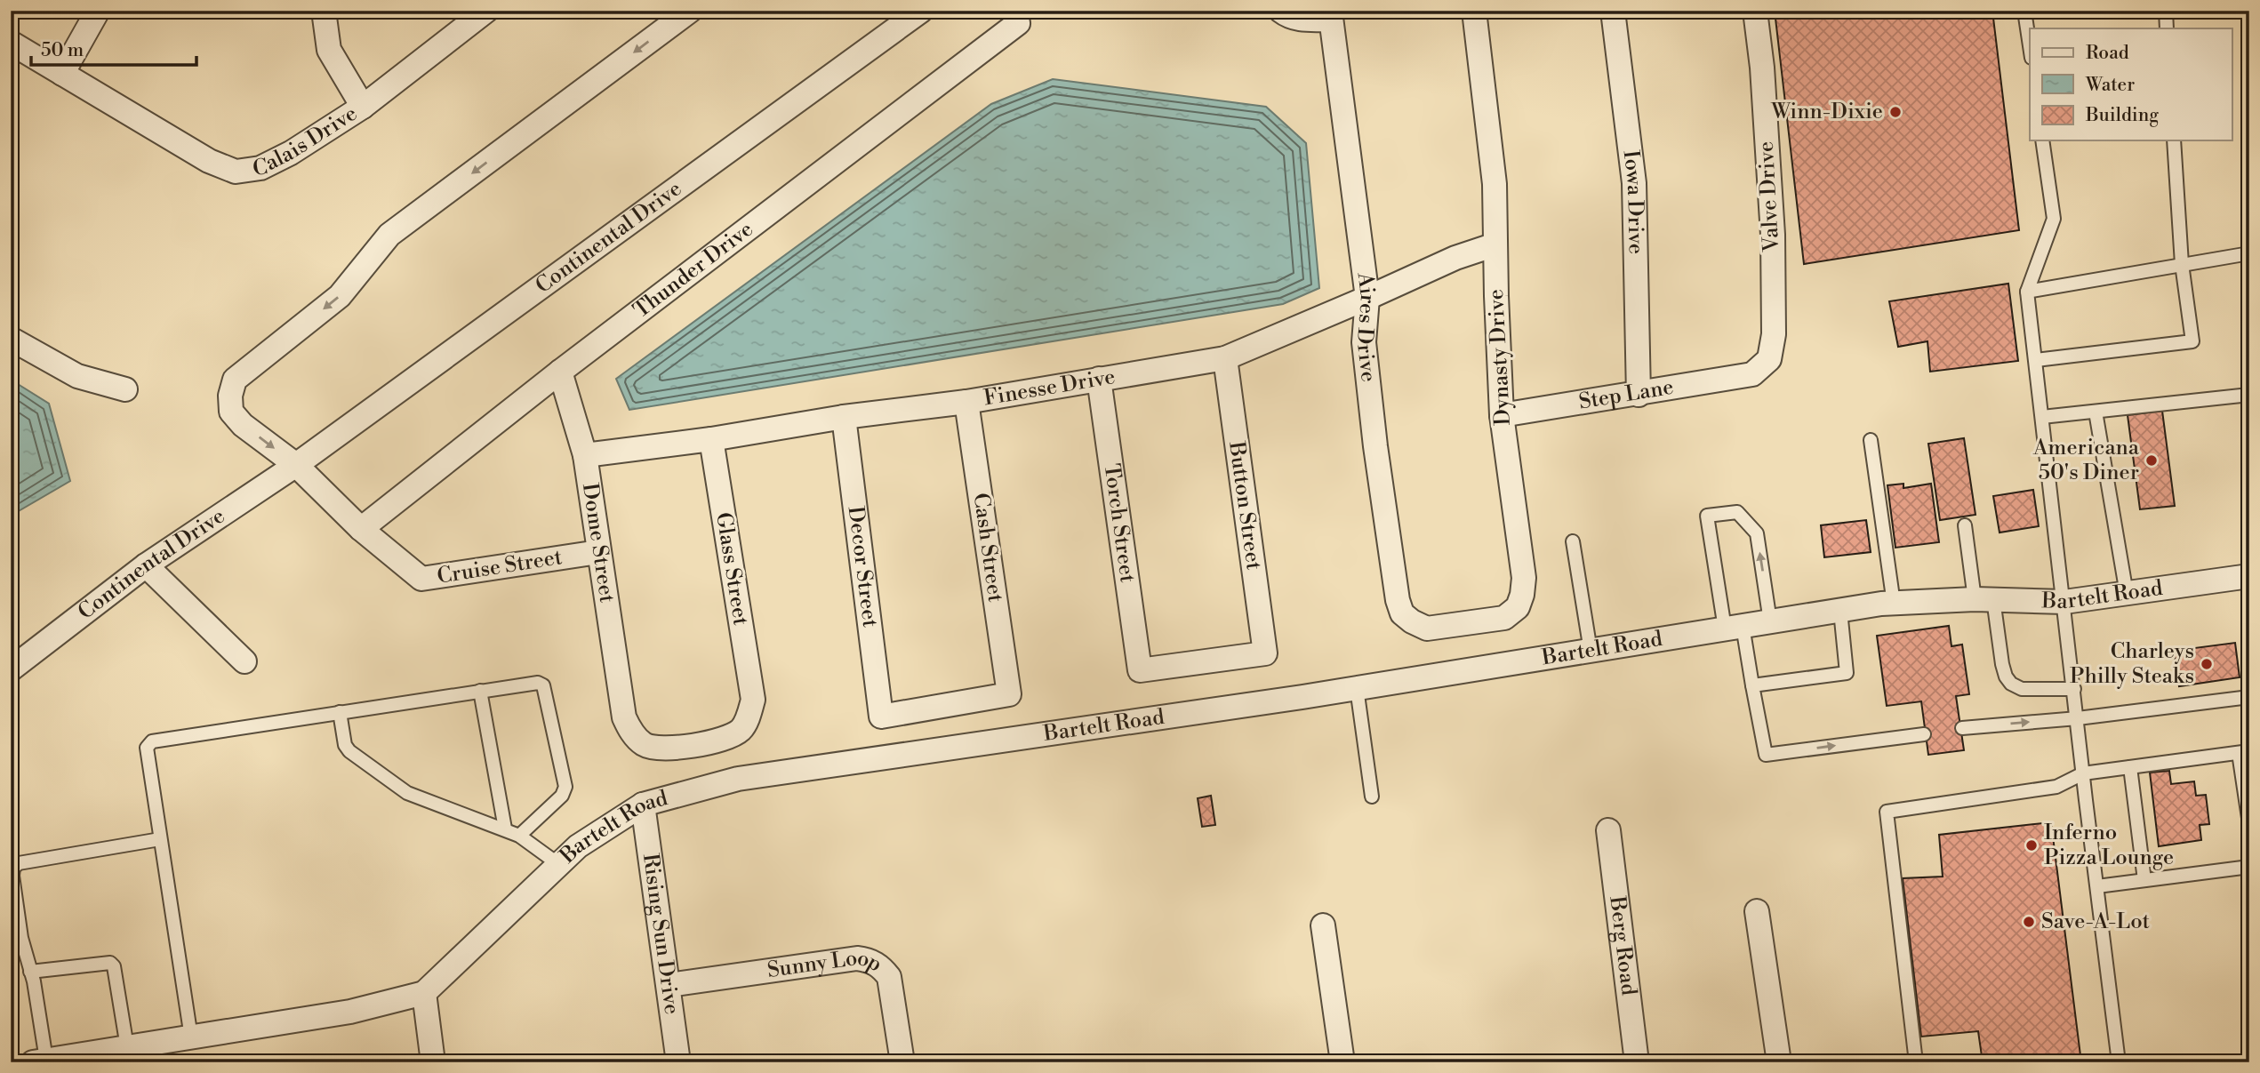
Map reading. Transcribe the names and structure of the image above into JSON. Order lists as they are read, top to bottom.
{
  "streets": {
    "street": [
      "Calais Drive",
      "Valve Drive",
      "Iowa Drive",
      "Continental Drive",
      "Thunder Drive",
      "Aires Drive",
      "Dynasty Drive",
      "Finesse Drive",
      "Step Lane",
      "Button Street",
      "Torch Street",
      "Dome Street",
      "Cash Street",
      "Decor Street",
      "Cruise Street",
      "Glass Street",
      "Bartelt Road",
      "Rising Sun Drive",
      "Berg Road",
      "Sunny Loop"
    ]
  },
  "crossings": [
    ["Valve Drive", "Step Lane"],
    ["Iowa Drive", "Step Lane"],
    ["Continental Drive", "Cruise Street"],
    ["Thunder Drive", "Dome Street"],
    ["Thunder Drive", "Cruise Street"],
    ["Aires Drive", "Dynasty Drive"],
    ["Aires Drive", "Finesse Drive"],
    ["Dynasty Drive", "Finesse Drive"],
    ["Dynasty Drive", "Step Lane"],
    ["Finesse Drive", "Button Street"],
    ["Finesse Drive", "Torch Street"],
    ["Finesse Drive", "Dome Street"],
    ["Finesse Drive", "Cash Street"],
    ["Finesse Drive", "Decor Street"],
    ["Finesse Drive", "Glass Street"],
    ["Button Street", "Torch Street"],
    ["Dome Street", "Cruise Street"],
    ["Dome Street", "Glass Street"],
    ["Cash Street", "Decor Street"],
    ["Bartelt Road", "Rising Sun Drive"],
    ["Rising Sun Drive", "Sunny Loop"]
  ],
  "places": [
    "Winn-Dixie",
    "Americana 50's Diner",
    "Charleys Philly Steaks",
    "Inferno Pizza Lounge",
    "Save-A-Lot"
  ],
  "legend": ["Road", "Water", "Building"],
  "scale_bar": "50 m"
}
